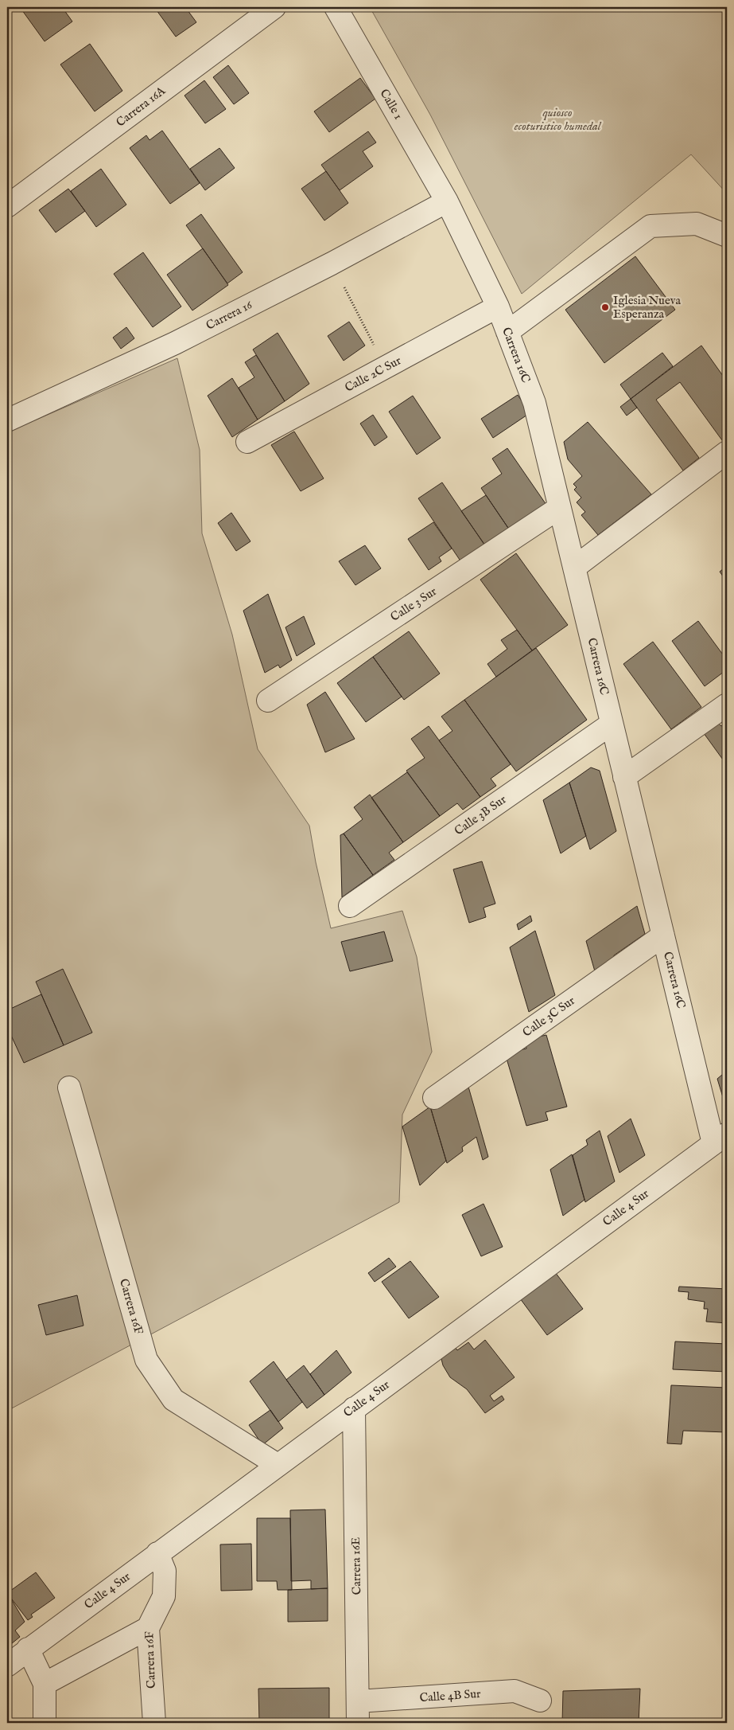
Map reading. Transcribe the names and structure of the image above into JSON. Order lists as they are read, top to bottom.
{
  "streets": {
    "street": [
      "Calle 1",
      "Carrera 16A",
      "Carrera 16",
      "Carrera 16C",
      "Calle 2C Sur",
      "Calle 3 Sur",
      "Calle 3B Sur",
      "Calle 3C Sur",
      "Calle 4 Sur",
      "Carrera 16F",
      "Carrera 16E",
      "Calle 4B Sur"
    ]
  },
  "crossings": [
    ["Calle 1", "Carrera 16"],
    ["Calle 1", "Carrera 16C"],
    ["Carrera 16", "Carrera 16C"],
    ["Carrera 16C", "Calle 2C Sur"],
    ["Carrera 16C", "Calle 3 Sur"],
    ["Carrera 16C", "Calle 3B Sur"],
    ["Carrera 16C", "Calle 3C Sur"],
    ["Carrera 16C", "Calle 4 Sur"],
    ["Calle 4 Sur", "Carrera 16F"],
    ["Calle 4 Sur", "Carrera 16E"],
    ["Carrera 16E", "Calle 4B Sur"]
  ],
  "parks": ["quiosco ecoturistico humedal"],
  "places": ["Iglesia Nueva Esperanza"]
}
